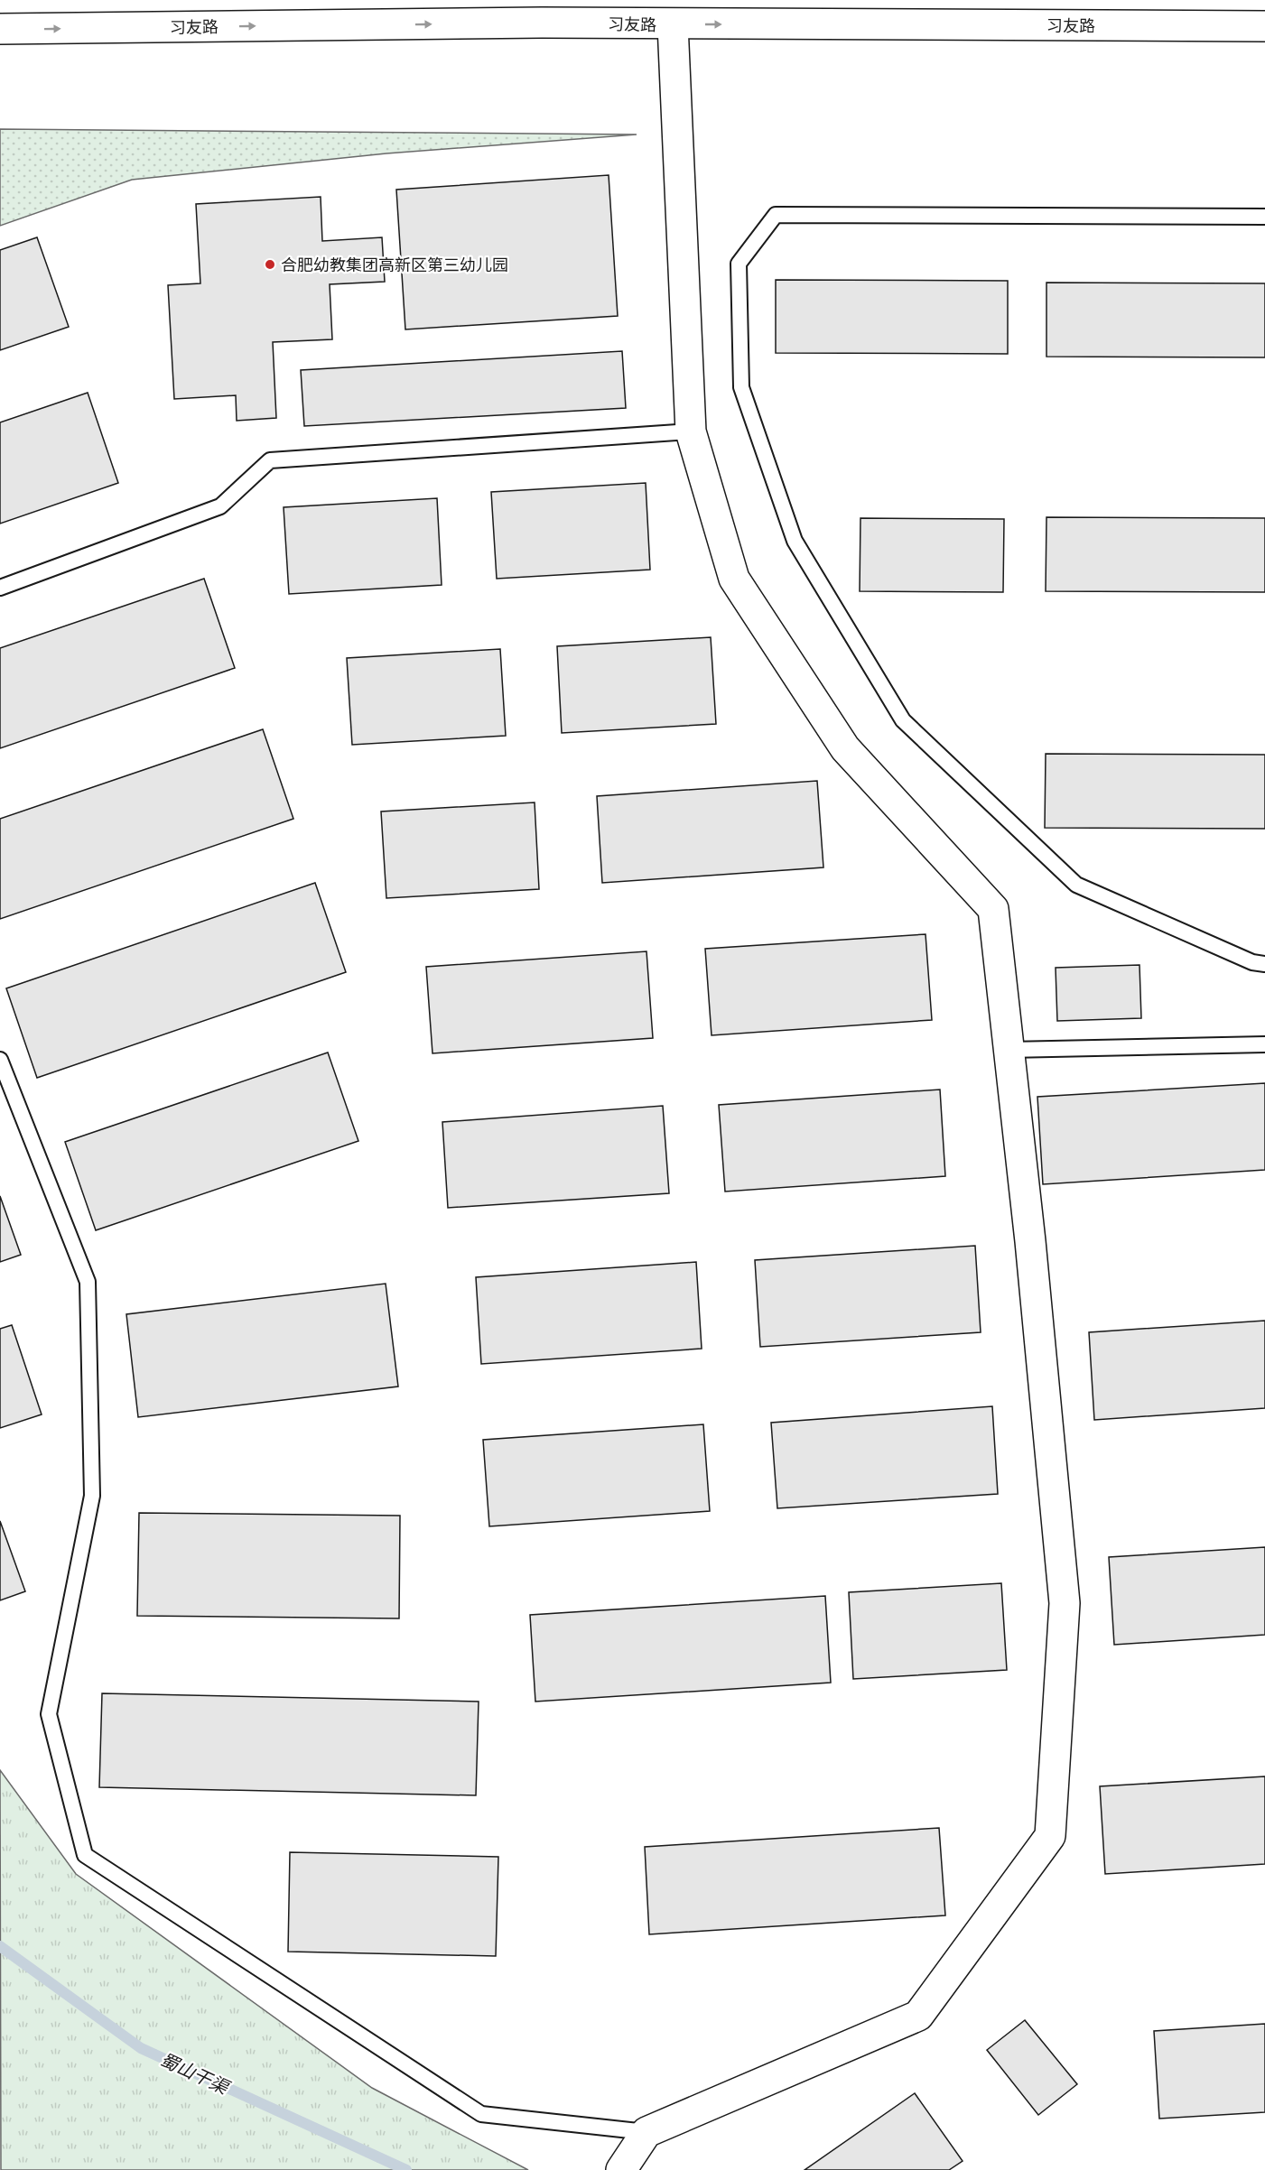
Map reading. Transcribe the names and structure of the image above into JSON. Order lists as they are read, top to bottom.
{
  "streets": {
    "street": ["习友路"]
  },
  "one_way": ["习友路"],
  "water": ["蜀山干渠"],
  "places": ["合肥幼教集团高新区第三幼儿园"]
}
